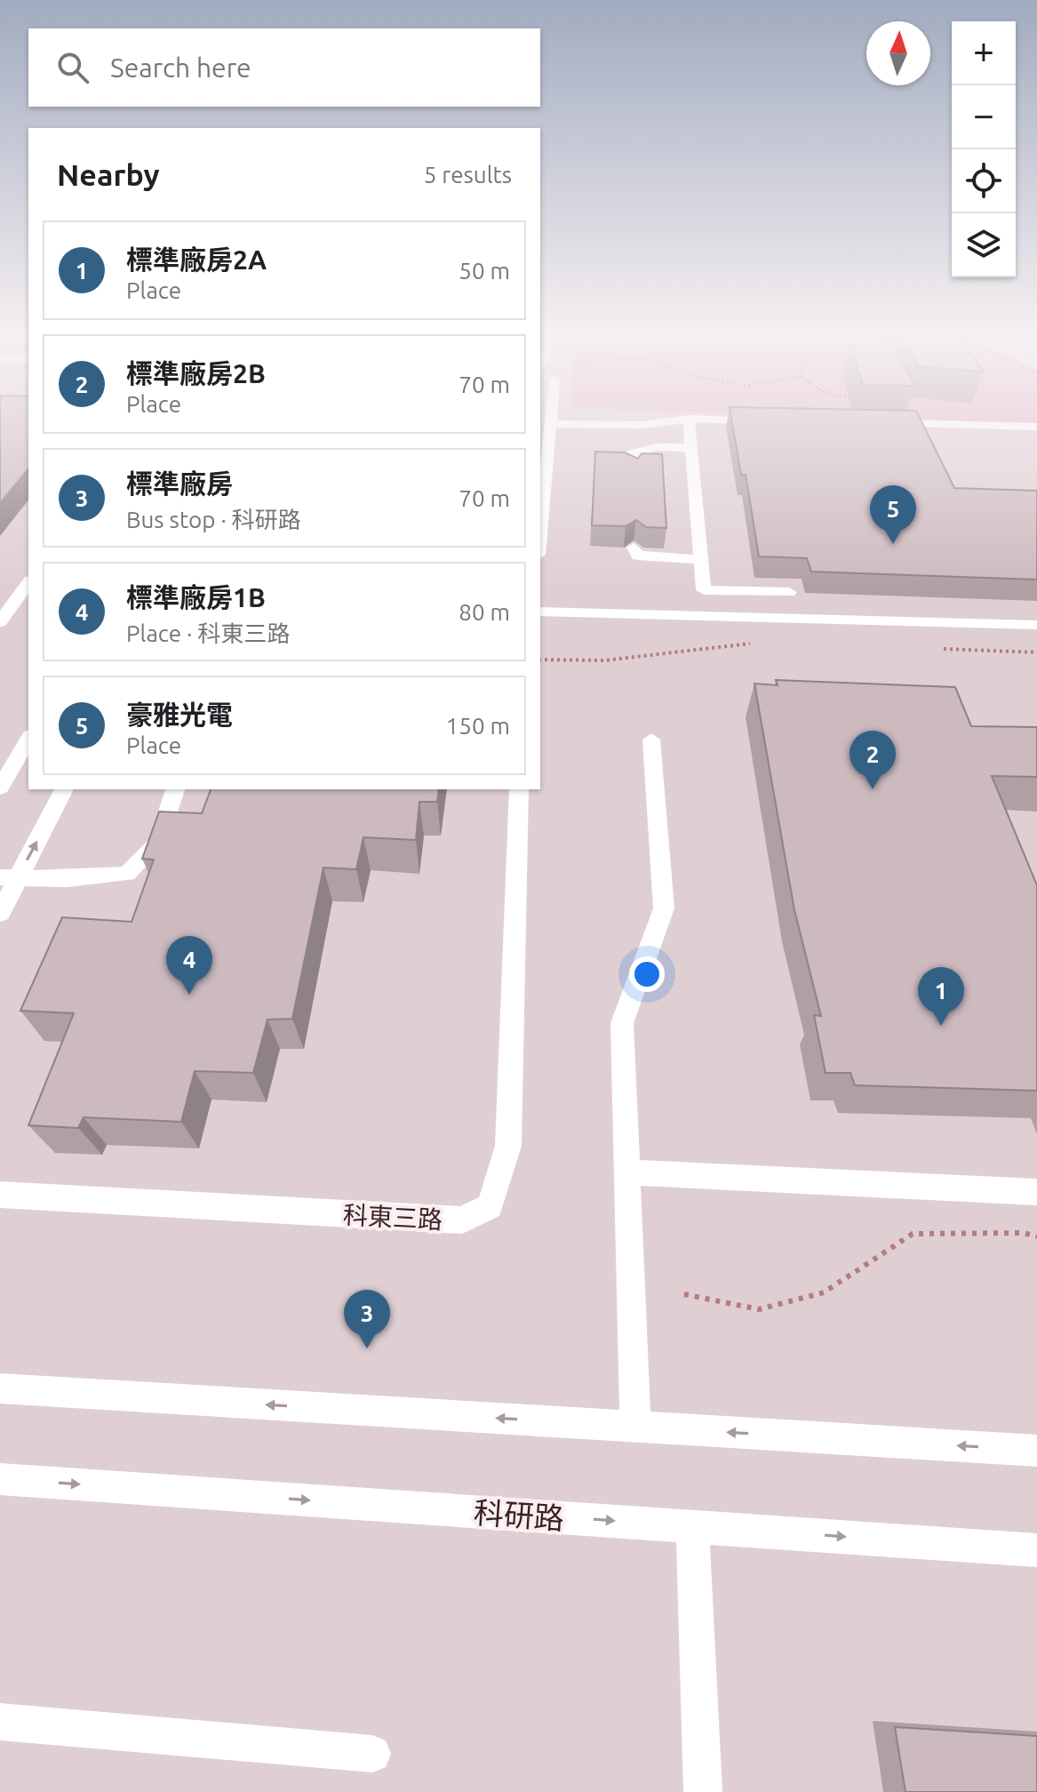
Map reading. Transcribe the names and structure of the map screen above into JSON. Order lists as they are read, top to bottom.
{
  "streets": {
    "street": ["科東三路", "科研路"]
  },
  "north": "top",
  "page": {
    "map_buttons": ["+", "−"],
    "search": "Search here",
    "heading": ["Nearby", "5 results"],
    "list": [
      {
        "mark": "1",
        "name": "標準廠房2A",
        "note": "Place",
        "value": "50 m"
      },
      {
        "mark": "2",
        "name": "標準廠房2B",
        "note": "Place",
        "value": "70 m"
      },
      {
        "mark": "3",
        "name": "標準廠房",
        "note": "Bus stop · 科研路",
        "value": "70 m"
      },
      {
        "mark": "4",
        "name": "標準廠房1B",
        "note": "Place · 科東三路",
        "value": "80 m"
      },
      {
        "mark": "5",
        "name": "豪雅光電",
        "note": "Place",
        "value": "150 m"
      }
    ],
    "pins": [
      "5",
      "2",
      "4",
      "1",
      "3"
    ]
  }
}
